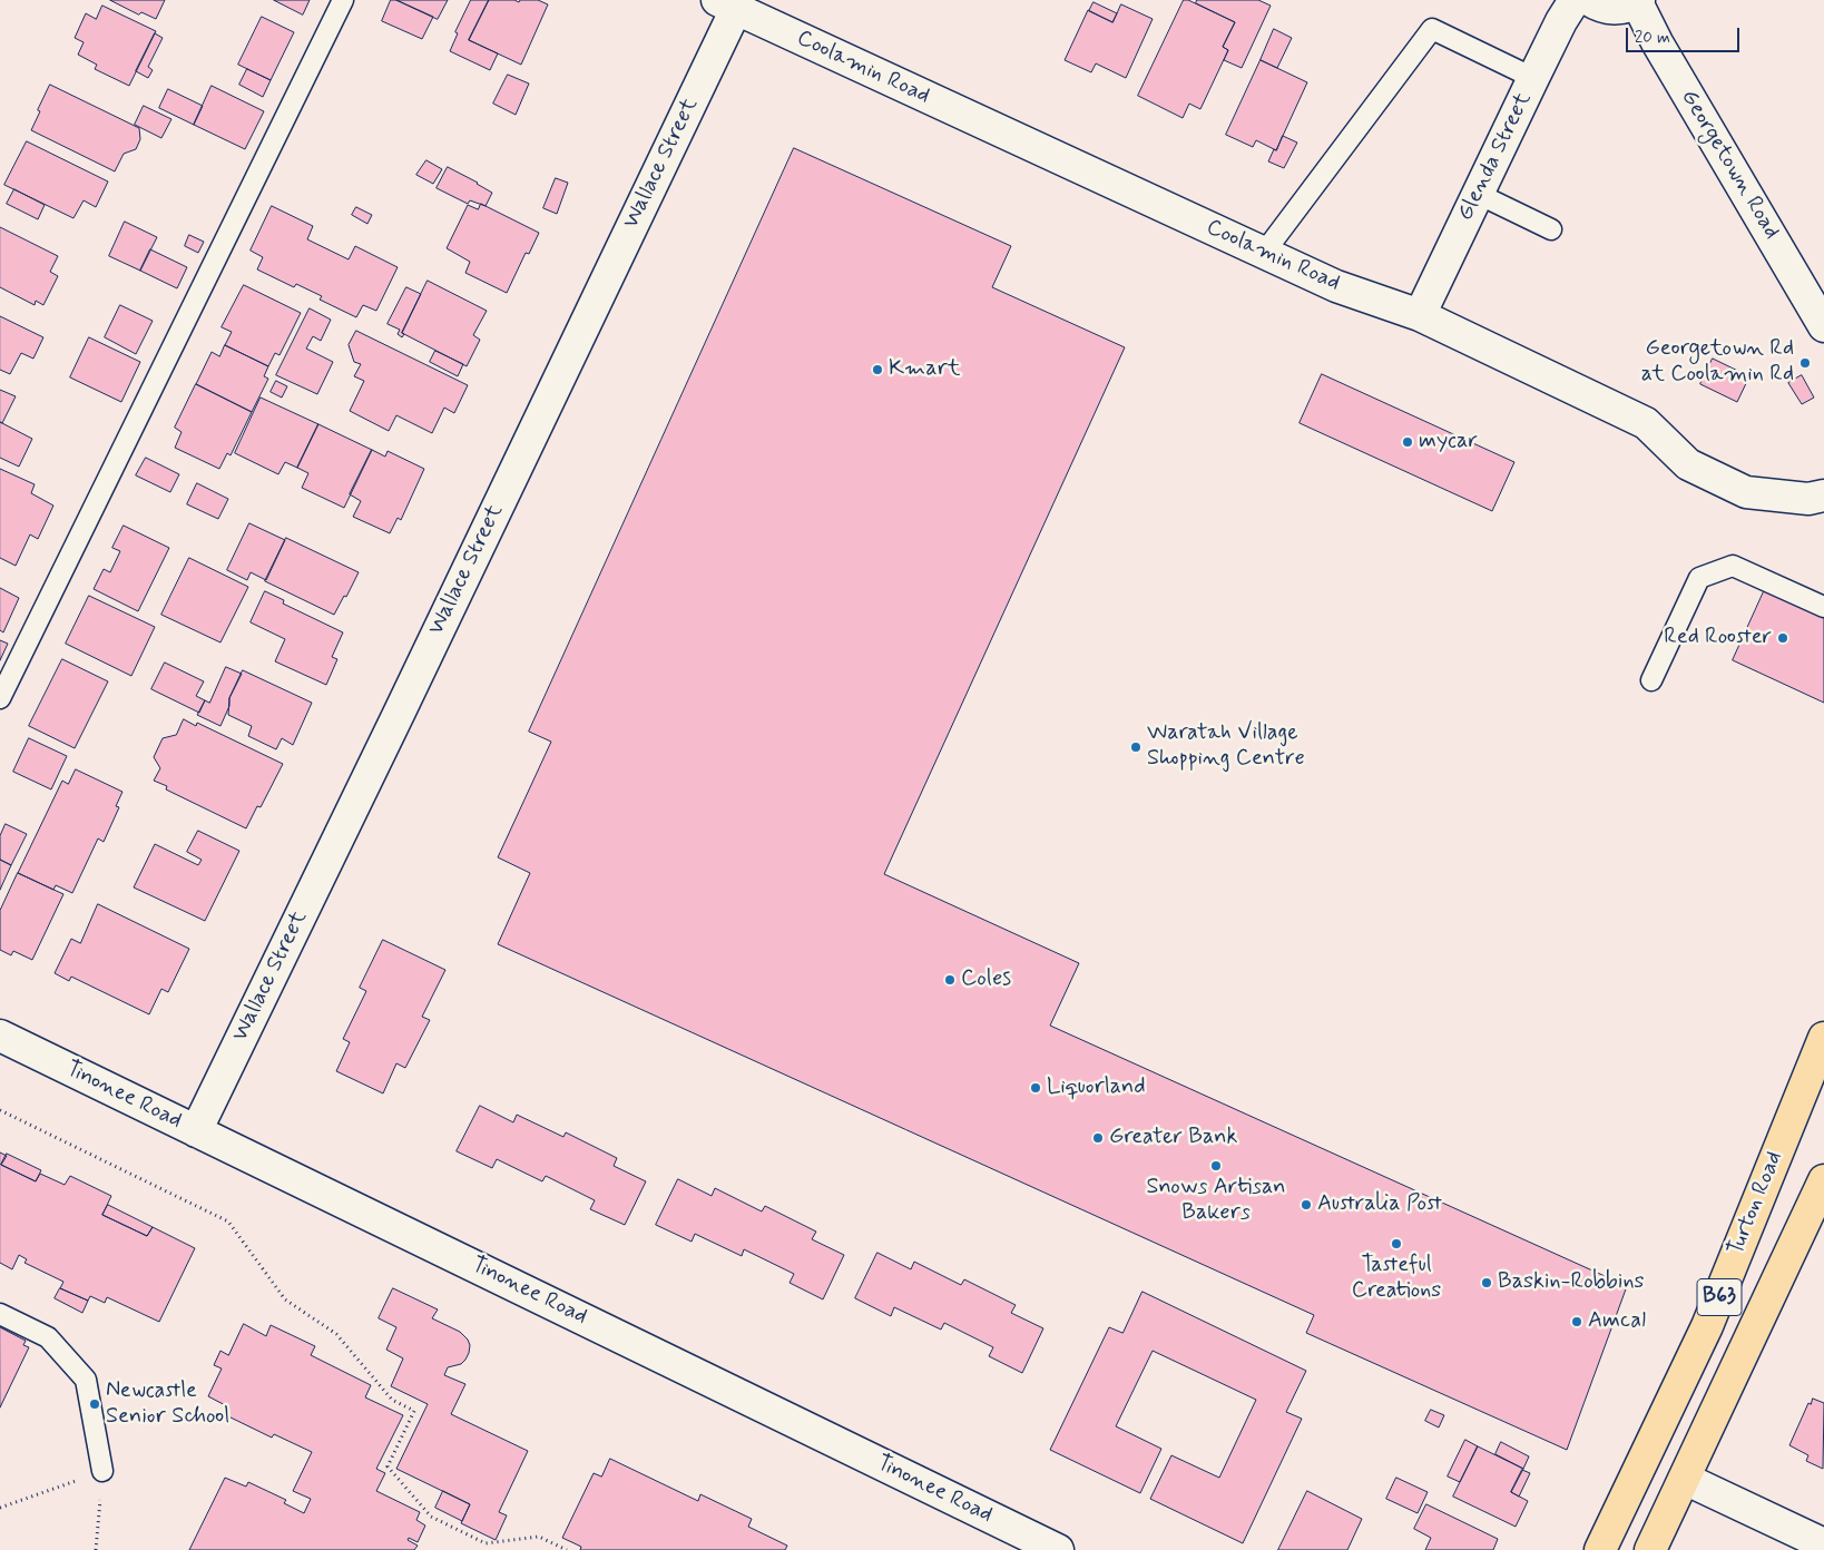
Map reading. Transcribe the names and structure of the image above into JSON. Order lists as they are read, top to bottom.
{
  "streets": {
    "main road": ["Turton Road", "B63"],
    "street": [
      "Coolamin Road",
      "Glenda Street",
      "Wallace Street",
      "Georgetown Road",
      "Tinonee Road"
    ]
  },
  "crossings": [
    ["Coolamin Road", "Glenda Street"],
    ["Coolamin Road", "Wallace Street"],
    ["Wallace Street", "Tinonee Road"]
  ],
  "places": [
    "Georgetown Rd at Coolamin Rd",
    "Kmart",
    "mycar",
    "Red Rooster",
    "Waratah Village Shopping Centre",
    "Coles",
    "Liquorland",
    "Greater Bank",
    "Snows Artisan Bakers",
    "Australia Post",
    "Tasteful Creations",
    "Baskin-Robbins",
    "Amcal",
    "Newcastle Senior School"
  ],
  "scale_bar": "20 m"
}
